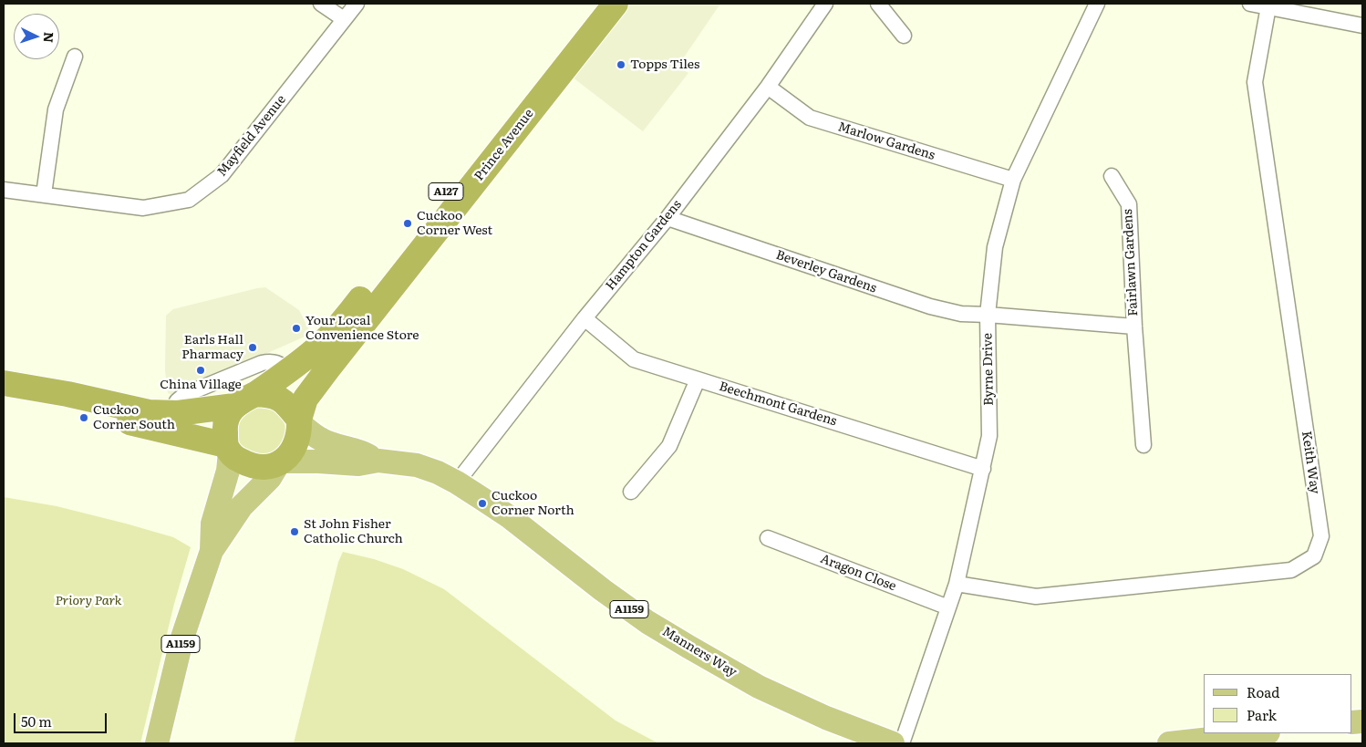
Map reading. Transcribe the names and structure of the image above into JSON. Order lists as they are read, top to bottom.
{
  "streets": {
    "highway": ["Prince Avenue", "A127"],
    "main road": ["A1159", "Manners Way"],
    "street": [
      "Mayfield Avenue",
      "Marlow Gardens",
      "Hampton Gardens",
      "Fairlawn Gardens",
      "Beverley Gardens",
      "Byrne Drive",
      "Beechmont Gardens",
      "Keith Way",
      "Aragon Close"
    ]
  },
  "crossings": [
    ["Marlow Gardens", "Hampton Gardens"],
    ["Marlow Gardens", "Byrne Drive"],
    ["Prince Avenue", "A127"],
    ["Prince Avenue", "A1159"],
    ["Prince Avenue", "Manners Way"],
    ["A127", "A1159"],
    ["A127", "Manners Way"],
    ["Hampton Gardens", "Beverley Gardens"],
    ["Hampton Gardens", "Beechmont Gardens"],
    ["Hampton Gardens", "Manners Way"],
    ["Fairlawn Gardens", "Beverley Gardens"],
    ["Fairlawn Gardens", "Byrne Drive"],
    ["Beverley Gardens", "Byrne Drive"],
    ["Byrne Drive", "Beechmont Gardens"],
    ["Byrne Drive", "Keith Way"],
    ["Byrne Drive", "Aragon Close"],
    ["A1159", "Manners Way"]
  ],
  "parks": ["Priory Park"],
  "places": [
    "Topps Tiles",
    "Cuckoo Corner West",
    "Your Local Convenience Store",
    "Earls Hall Pharmacy",
    "China Village",
    "Cuckoo Corner South",
    "Cuckoo Corner North",
    "St John Fisher Catholic Church"
  ],
  "legend": ["Road", "Park"],
  "scale_bar": "50 m",
  "north": "right"
}
